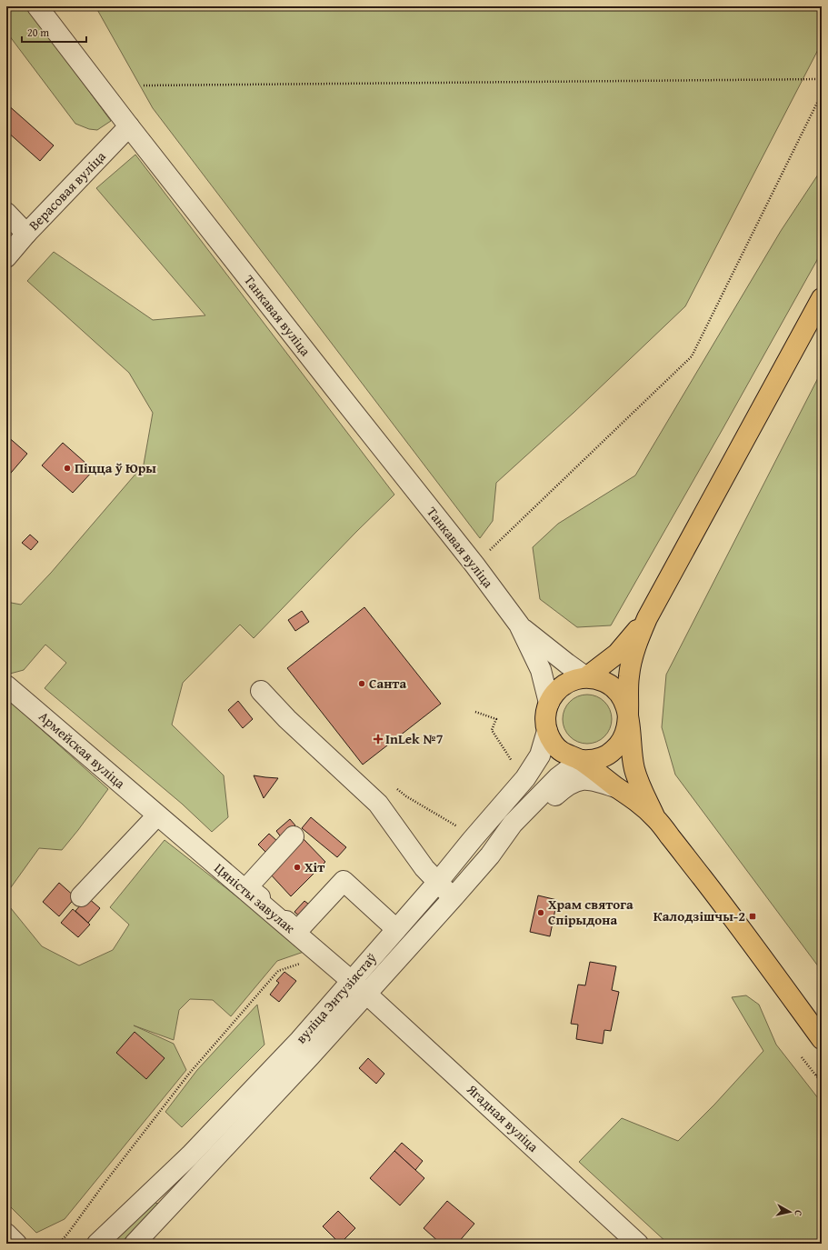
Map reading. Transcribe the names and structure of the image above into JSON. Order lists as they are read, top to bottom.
{
  "streets": {
    "street": [
      "Верасовая вуліца",
      "Танкавая вуліца",
      "Армейская вуліца",
      "Цяністы завулак",
      "вуліца Энтузіястаў",
      "Ягадная вуліца"
    ]
  },
  "crossings": [
    ["Верасовая вуліца", "Танкавая вуліца"],
    ["Танкавая вуліца", "вуліца Энтузіястаў"],
    ["Армейская вуліца", "Цяністы завулак"],
    ["Цяністы завулак", "вуліца Энтузіястаў"],
    ["Цяністы завулак", "Ягадная вуліца"],
    ["вуліца Энтузіястаў", "Ягадная вуліца"]
  ],
  "places": {
    "other": [
      "Піцца ў Юры",
      "Санта",
      "Хіт",
      "Храм святога Спірыдона"
    ],
    "health": ["InLek №7"],
    "transit": ["Калодзішчы-2"]
  },
  "scale_bar": "20 m",
  "north": "right"
}
